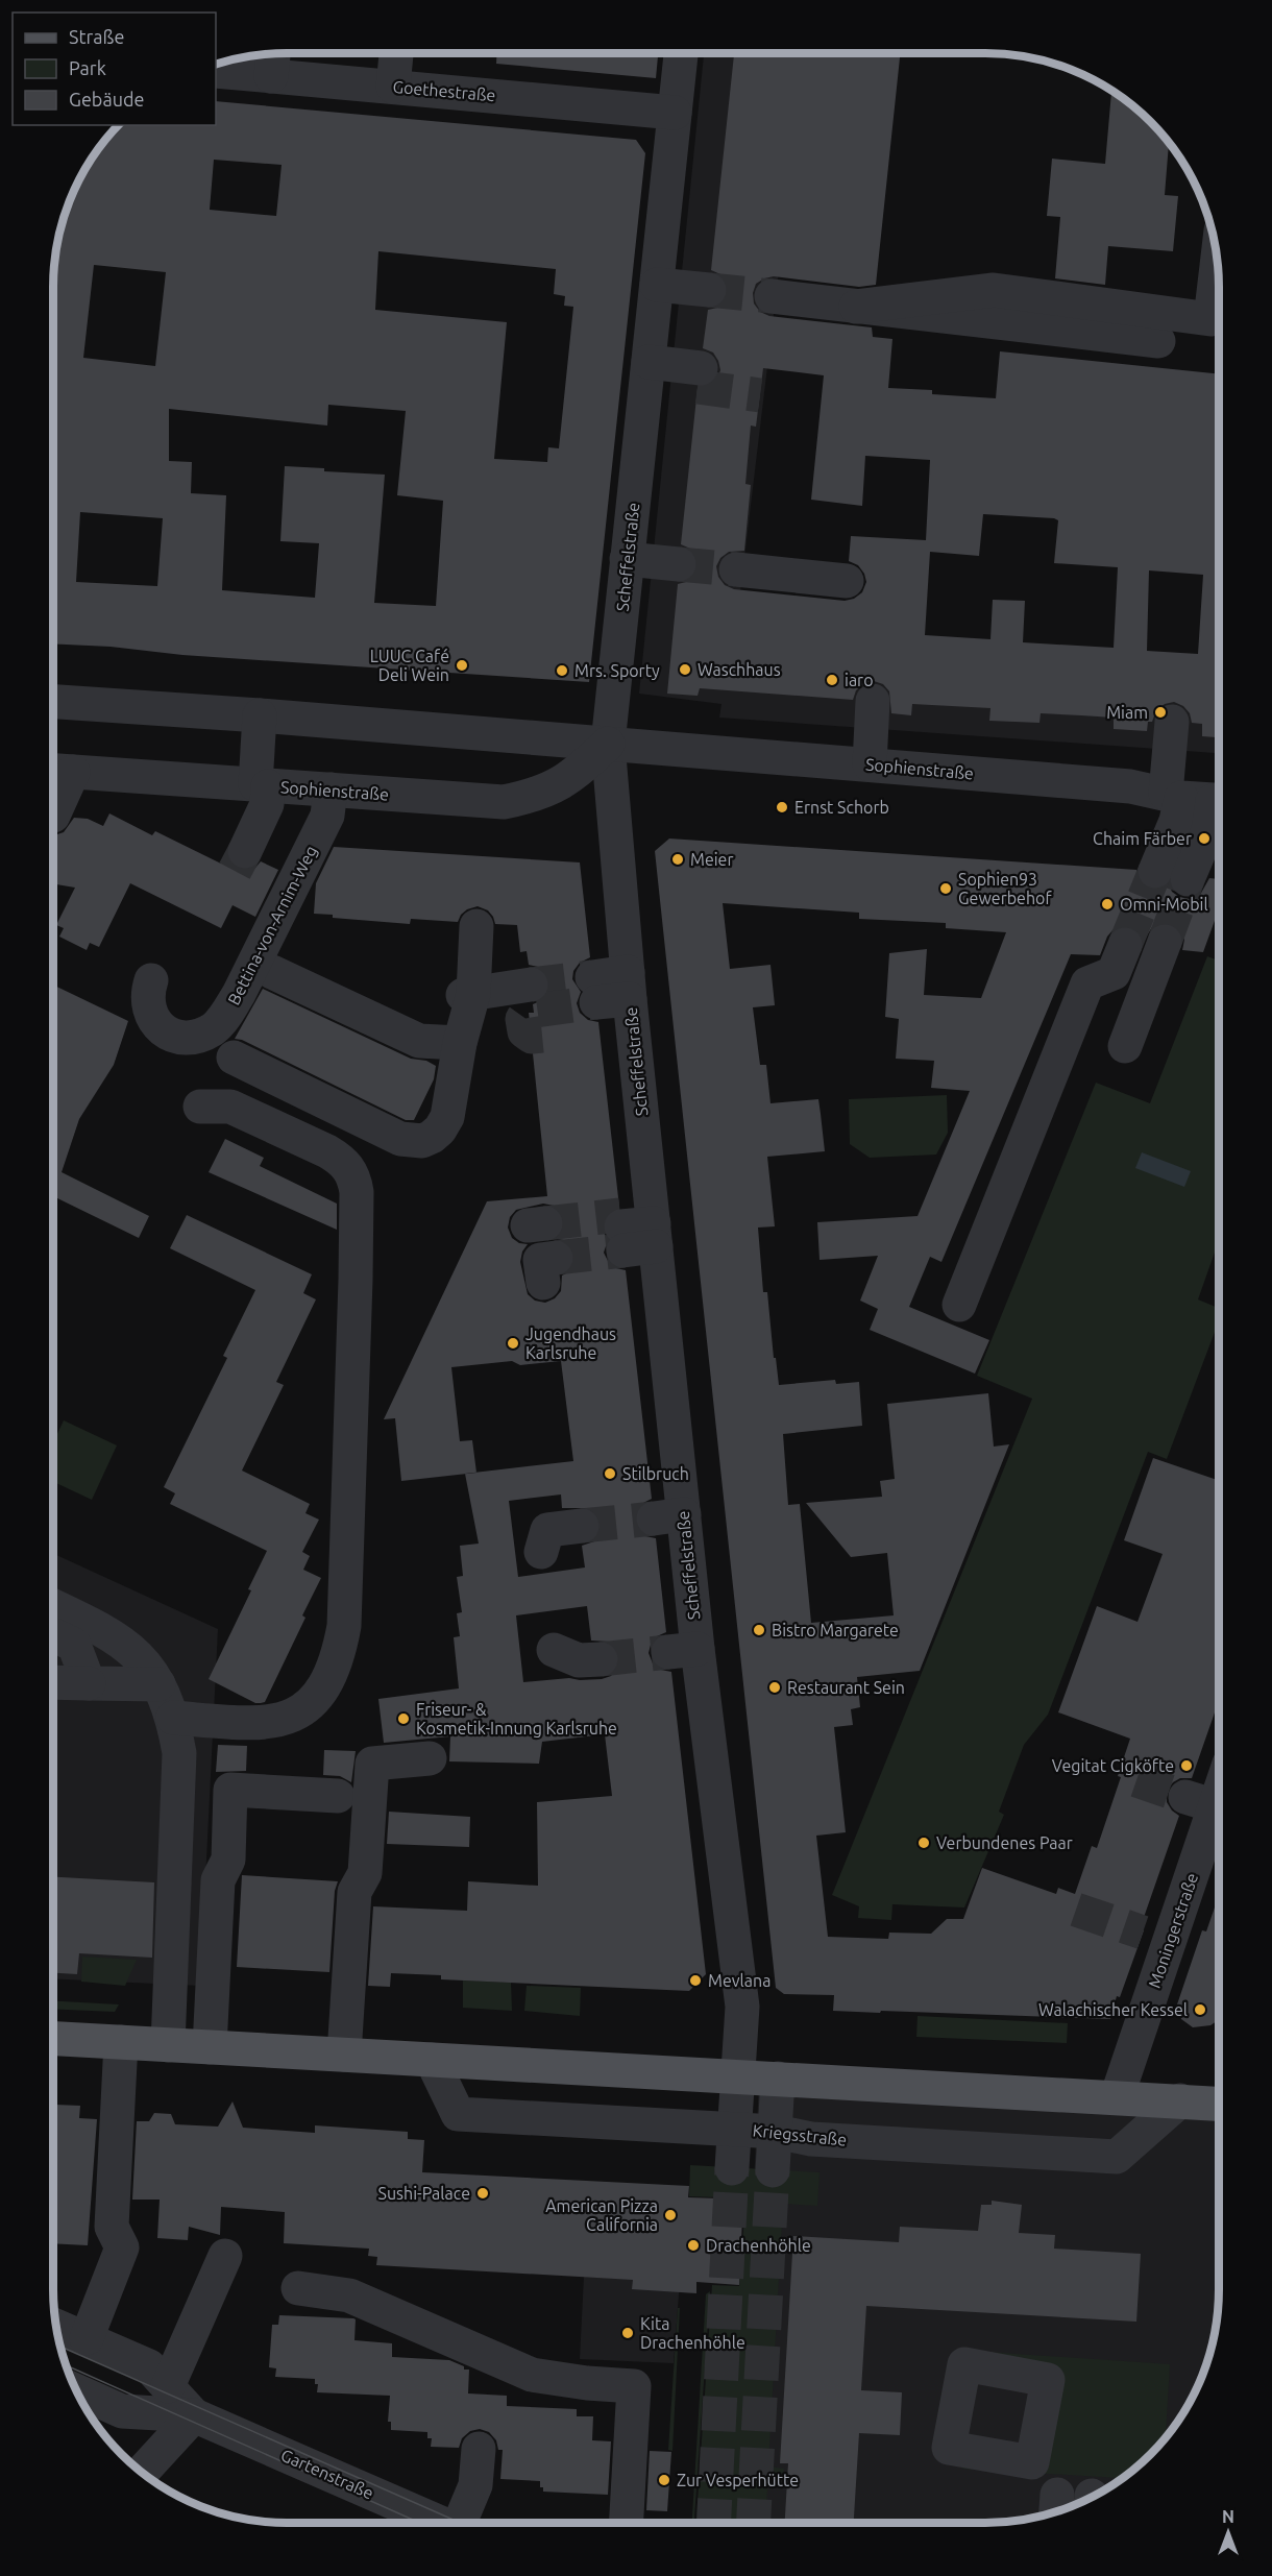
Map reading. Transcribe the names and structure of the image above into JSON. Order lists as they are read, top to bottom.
{
  "streets": {
    "street": [
      "Goethestraße",
      "Scheffelstraße",
      "Sophienstraße",
      "Bettina-von-Arnim-Weg",
      "Moningerstraße",
      "Kriegsstraße",
      "Gartenstraße"
    ]
  },
  "crossings": [
    ["Goethestraße", "Scheffelstraße"],
    ["Scheffelstraße", "Sophienstraße"],
    ["Scheffelstraße", "Kriegsstraße"],
    ["Sophienstraße", "Bettina-von-Arnim-Weg"]
  ],
  "places": [
    "LUUC Café Deli Wein",
    "Waschhaus",
    "Mrs. Sporty",
    "iaro",
    "Miam",
    "Ernst Schorb",
    "Chaim Färber",
    "Meier",
    "Sophien93 Gewerbehof",
    "Omni-Mobil",
    "Jugendhaus Karlsruhe",
    "Stilbruch",
    "Bistro Margarete",
    "Restaurant Sein",
    "Friseur- & Kosmetik-Innung Karlsruhe",
    "Vegitat Cigköfte",
    "Verbundenes Paar",
    "Mevlana",
    "Walachischer Kessel",
    "Sushi-Palace",
    "American Pizza California",
    "Drachenhöhle",
    "Kita Drachenhöhle",
    "Zur Vesperhütte"
  ],
  "legend": ["Straße", "Park", "Gebäude"],
  "north": "top"
}
